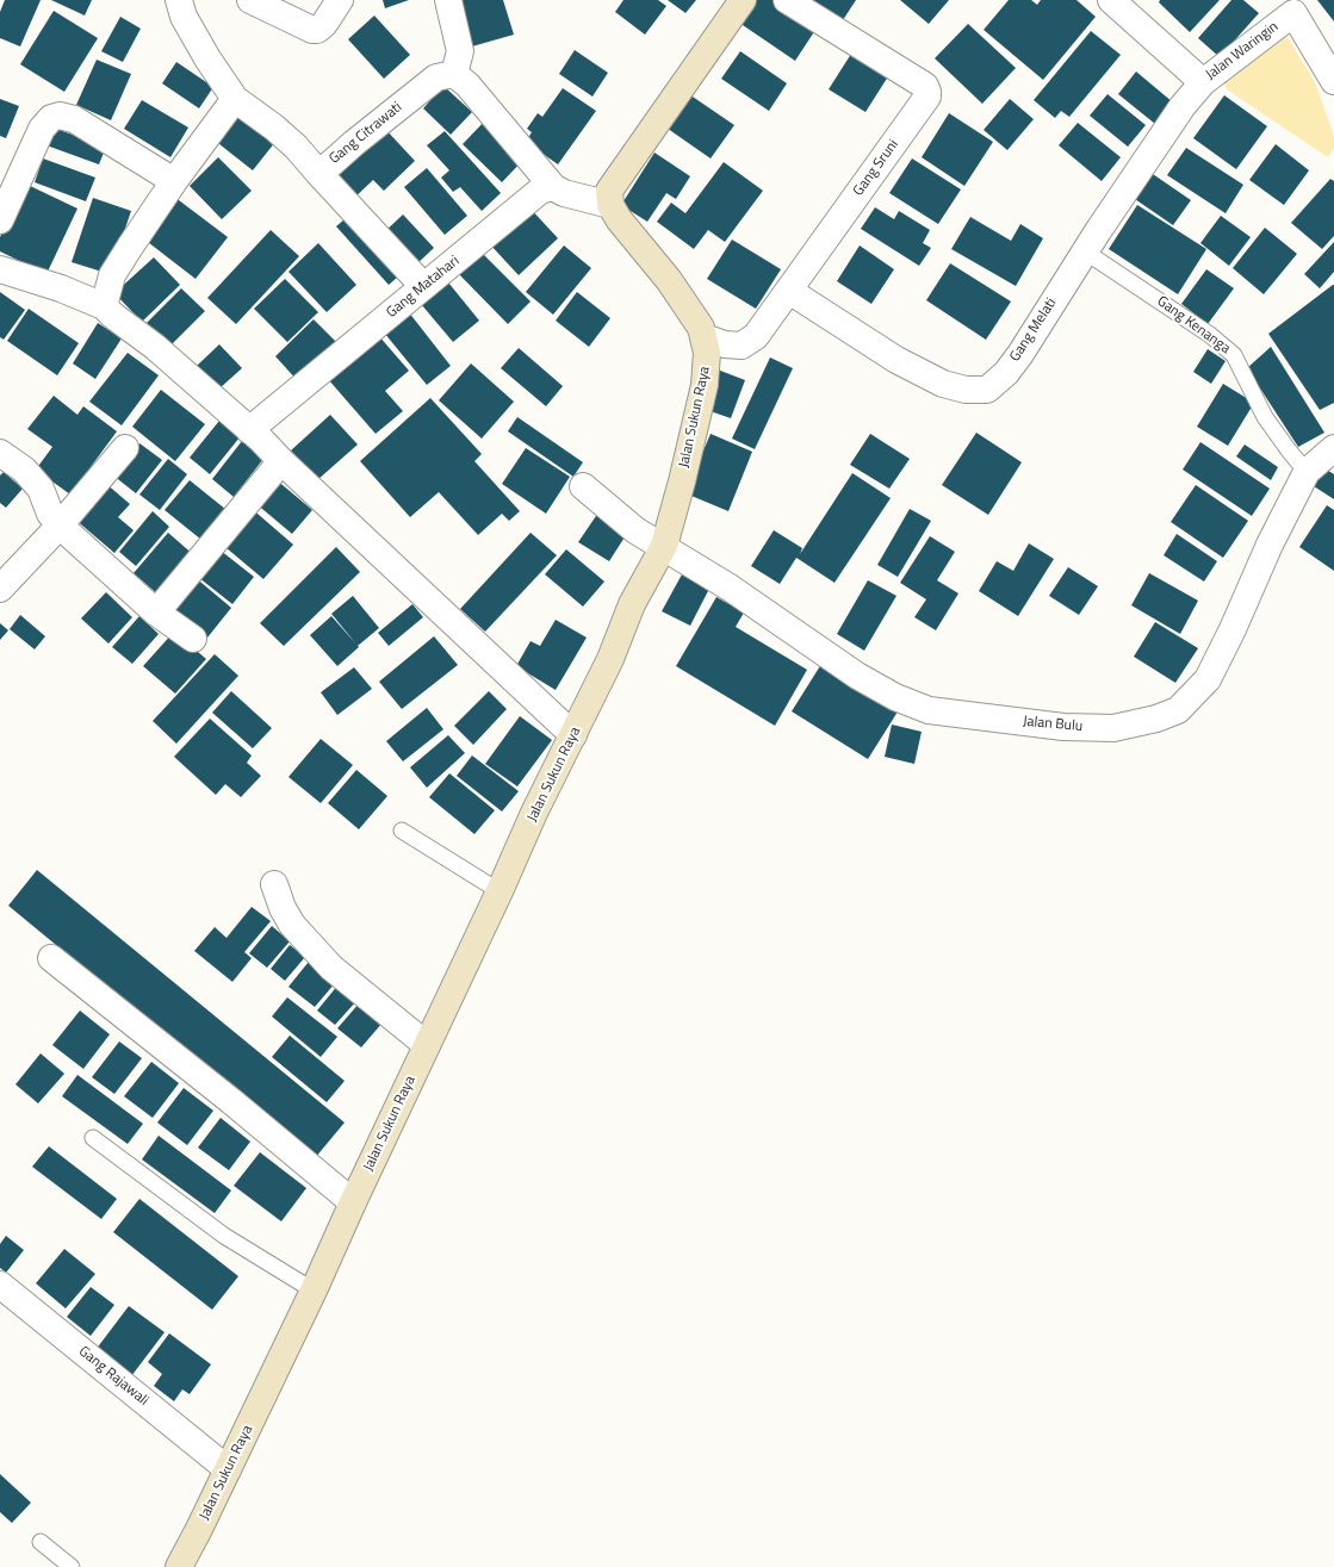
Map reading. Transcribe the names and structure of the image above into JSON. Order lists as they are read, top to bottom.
{
  "streets": {
    "street": [
      "Jalan Waringin",
      "Gang Citrawati",
      "Gang Sruni",
      "Gang Matahari",
      "Gang Melati",
      "Jalan Sukun Raya",
      "Jalan Bulu",
      "Gang Rajawali"
    ],
    "lane": ["Gang Kenanga"]
  },
  "crossings": [
    ["Jalan Waringin", "Gang Melati"],
    ["Gang Sruni", "Gang Melati"],
    ["Gang Sruni", "Jalan Sukun Raya"],
    ["Gang Kenanga", "Gang Melati"],
    ["Gang Kenanga", "Jalan Bulu"],
    ["Jalan Sukun Raya", "Jalan Bulu"],
    ["Jalan Sukun Raya", "Gang Rajawali"]
  ]
}
